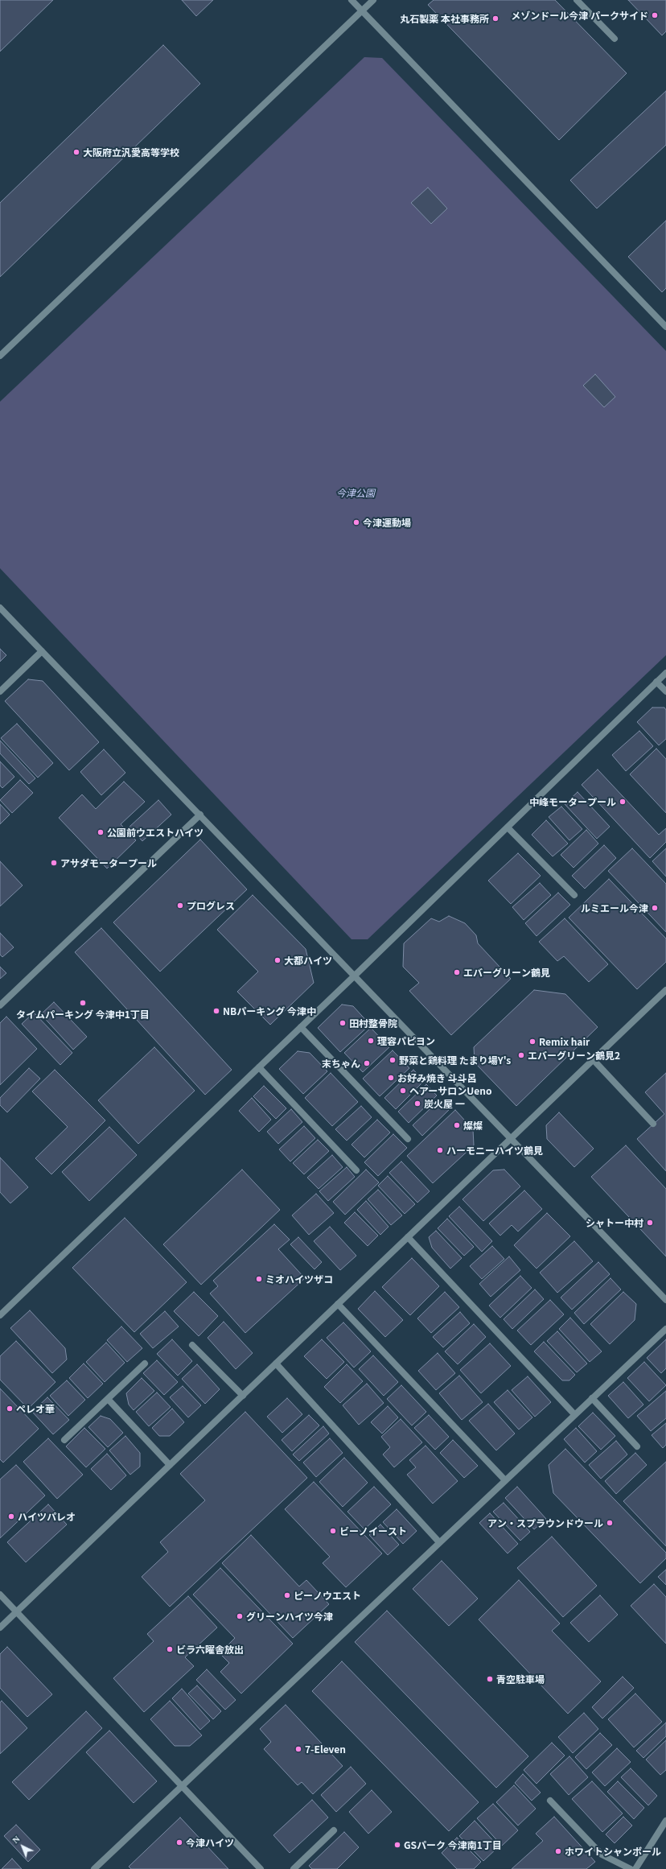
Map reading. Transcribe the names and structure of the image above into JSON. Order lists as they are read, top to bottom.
{
  "parks": ["今津公園"],
  "places": [
    "メゾンドール今津 パークサイド",
    "丸石製薬 本社事務所",
    "大阪府立汎愛高等学校",
    "今津運動場",
    "中峰モータープール",
    "公園前ウエストハイツ",
    "アサダモータープール",
    "プログレス",
    "ルミエール今津",
    "大都ハイツ",
    "エバーグリーン鶴見",
    "タイムパーキング 今津中1丁目",
    "NBパーキング 今津中",
    "田村整骨院",
    "理容パピヨン",
    "Remix hair",
    "エバーグリーン鶴見2",
    "野菜と鶏料理 たまり場Y's",
    "末ちゃん",
    "お好み焼き 斗斗呂",
    "ヘアーサロンUeno",
    "炭火屋 一",
    "燦燦",
    "ハーモニーハイツ鶴見",
    "シャトー中村",
    "ミオハイツザコ",
    "ペレオ華",
    "ハイツパレオ",
    "アン・スプラウンドウール",
    "ビーノイースト",
    "ピーノウエスト",
    "グリーンハイツ今津",
    "ビラ六曜舎放出",
    "青空駐車場",
    "7-Eleven",
    "今津ハイツ",
    "GSパーク 今津南1丁目",
    "ホワイトシャンボール"
  ],
  "north": "top left"
}
